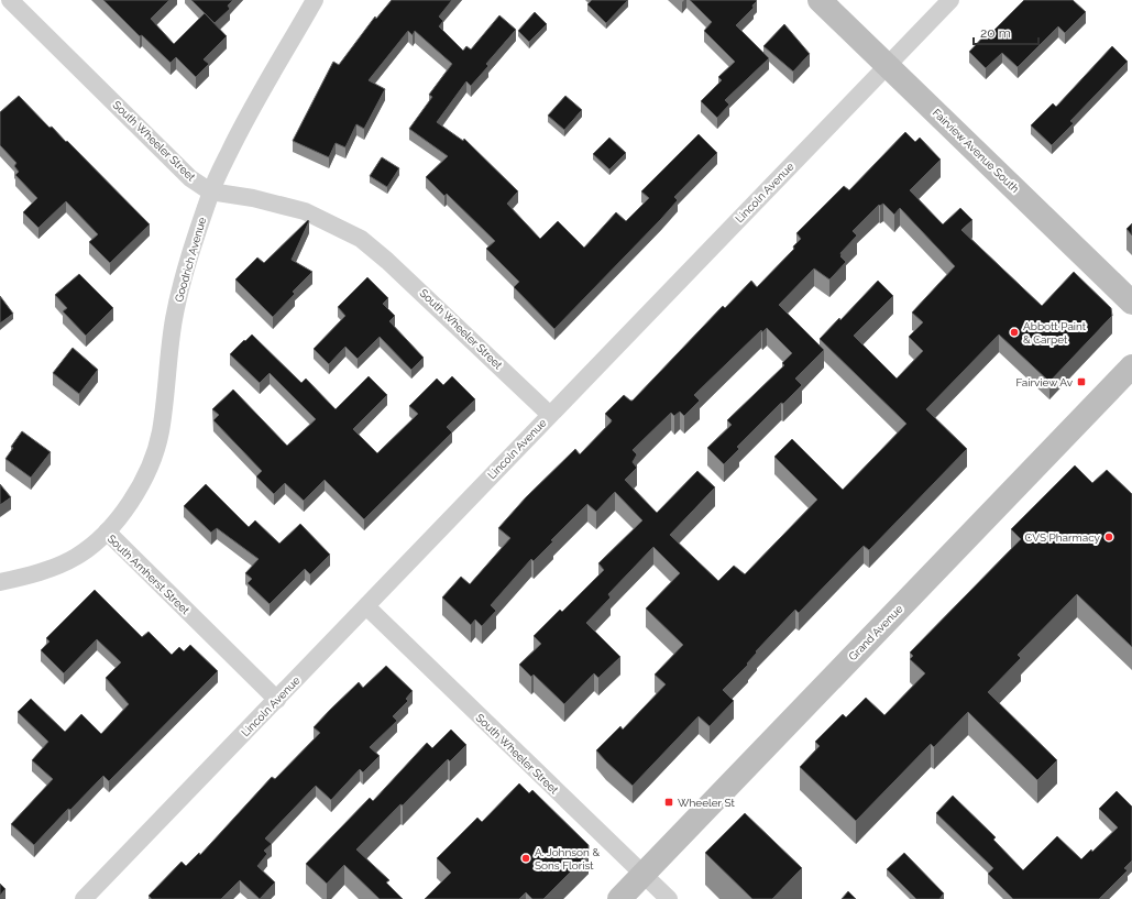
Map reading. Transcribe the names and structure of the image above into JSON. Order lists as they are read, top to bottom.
{
  "streets": {
    "main road": ["Fairview Avenue South", "Grand Avenue"],
    "street": [
      "South Wheeler Street",
      "Lincoln Avenue",
      "Goodrich Avenue",
      "South Amherst Street"
    ]
  },
  "crossings": [
    ["South Wheeler Street", "Lincoln Avenue"],
    ["South Wheeler Street", "Goodrich Avenue"],
    ["South Wheeler Street", "Grand Avenue"],
    ["Fairview Avenue South", "Lincoln Avenue"],
    ["Lincoln Avenue", "South Amherst Street"],
    ["Goodrich Avenue", "South Amherst Street"]
  ],
  "places": {
    "other": ["Abbott Paint & Carpet", "CVS Pharmacy", "A. Johnson & Sons Florist"],
    "transit": ["Fairview Av", "Wheeler St"]
  },
  "scale_bar": "20 m"
}
